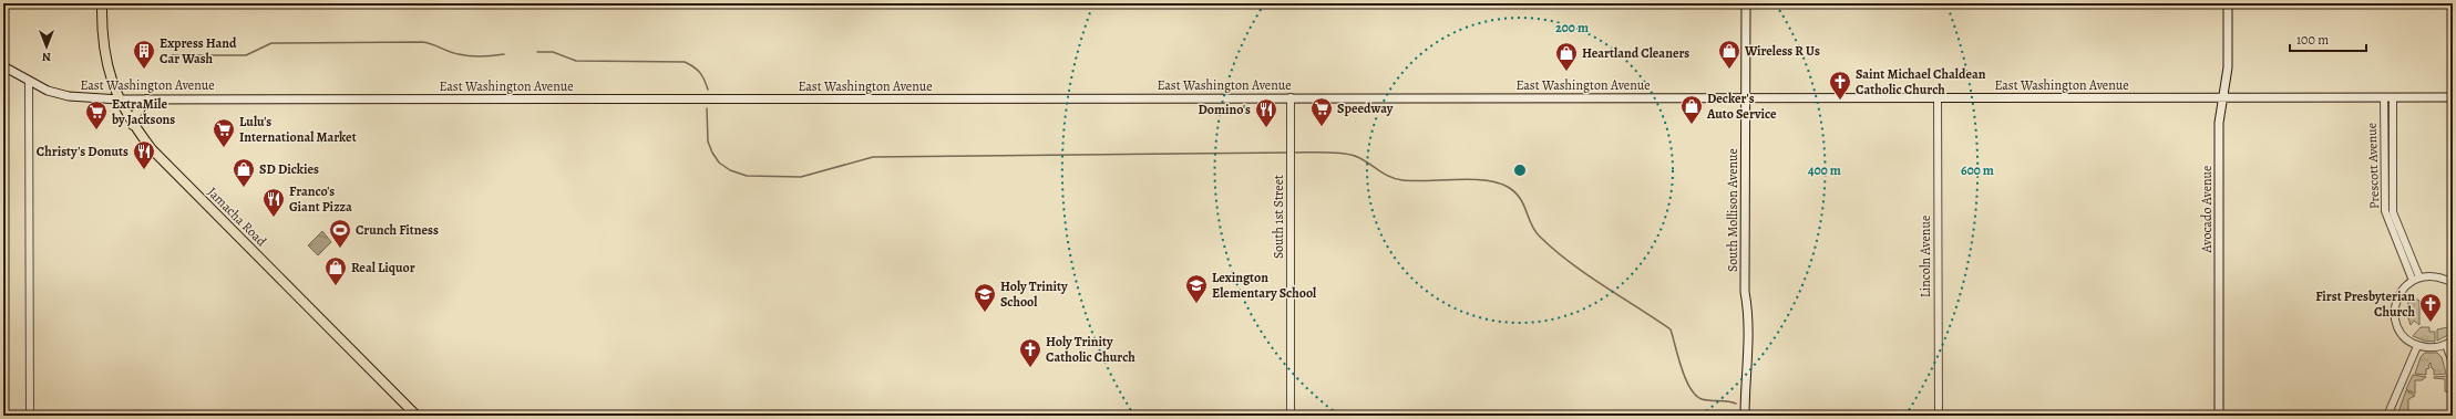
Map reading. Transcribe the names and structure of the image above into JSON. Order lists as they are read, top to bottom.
{
  "streets": {
    "main road": [
      "East Washington Avenue",
      "Avocado Avenue",
      "South Mollison Avenue",
      "Jamacha Road"
    ],
    "street": ["Prescott Avenue", "South 1st Street", "Lincoln Avenue"]
  },
  "crossings": [
    ["East Washington Avenue", "Prescott Avenue"],
    ["East Washington Avenue", "Avocado Avenue"],
    ["East Washington Avenue", "South Mollison Avenue"],
    ["East Washington Avenue", "Jamacha Road"],
    ["East Washington Avenue", "South 1st Street"],
    ["East Washington Avenue", "Lincoln Avenue"]
  ],
  "places": {
    "building": ["Express Hand Car Wash"],
    "shop": [
      "Wireless R Us",
      "Heartland Cleaners",
      "Decker's Auto Service",
      "SD Dickies",
      "Real Liquor"
    ],
    "church": ["Saint Michael Chaldean Catholic Church", "First Presbyterian Church", "Holy Trinity Catholic Church"],
    "supermarket": ["Speedway", "ExtraMile by Jacksons", "Lulu's International Market"],
    "restaurant": ["Domino's", "Christy's Donuts", "Franco's Giant Pizza"],
    "sports": ["Crunch Fitness"],
    "school or university": ["Lexington Elementary School", "Holy Trinity School"]
  },
  "scale_bar": "100 m",
  "north": "bottom",
  "rings": ["200 m", "400 m", "600 m"]
}
